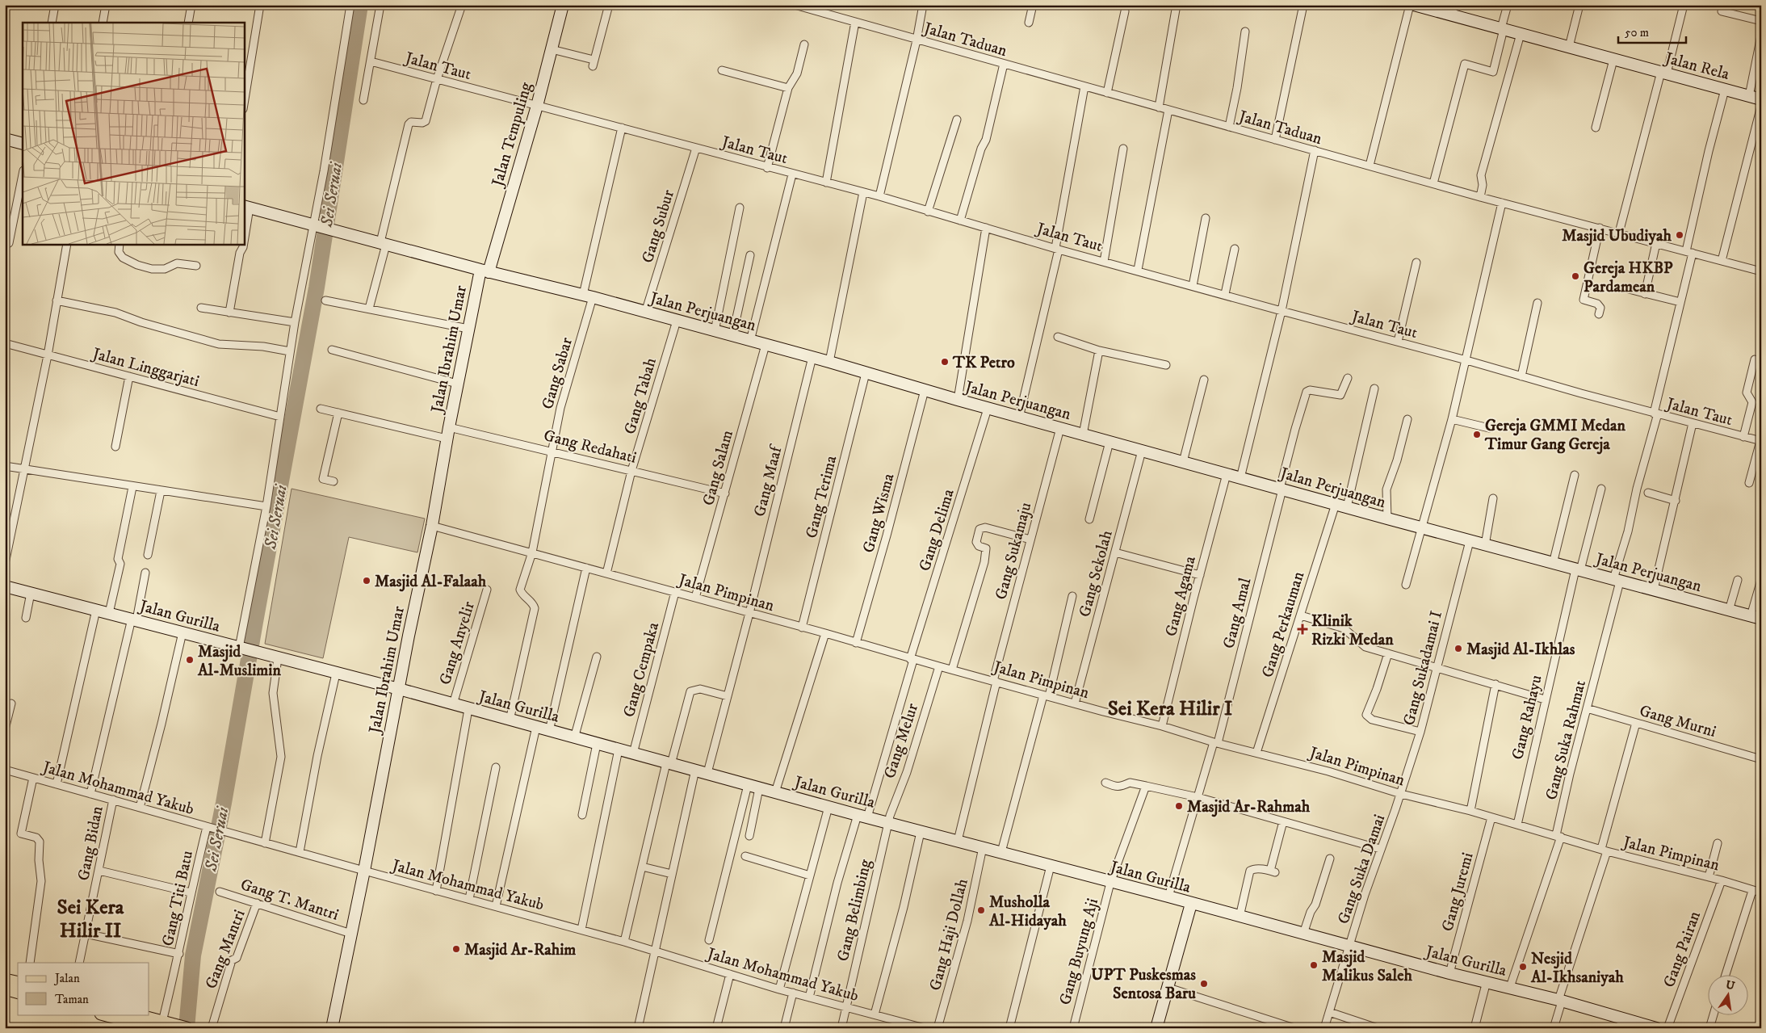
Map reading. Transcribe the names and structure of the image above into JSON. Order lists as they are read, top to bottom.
{
  "streets": {
    "street": [
      "Jalan Taduan",
      "Jalan Taut",
      "Jalan Rela",
      "Jalan Tempuling",
      "Gang Subur",
      "Jalan Perjuangan",
      "Jalan Ibrahim Umar",
      "Jalan Linggarjati",
      "Gang Sabar",
      "Gang Tabah",
      "Gang Redahati",
      "Gang Salam",
      "Gang Maaf",
      "Gang Terima",
      "Gang Wisma",
      "Gang Delima",
      "Gang Sukamaju",
      "Gang Sekolah",
      "Jalan Pimpinan",
      "Gang Agama",
      "Gang Amal",
      "Jalan Gurilla",
      "Gang Perkauman",
      "Gang Anyelir",
      "Gang Sukadamai I",
      "Gang Cempaka",
      "Gang Rahayu",
      "Gang Murni",
      "Gang Suka Rahmat",
      "Gang Melur",
      "Jalan Mohammad Yakub",
      "Gang Bidan",
      "Gang Suka Damai",
      "Gang Juremi",
      "Gang Titi Batu",
      "Gang T. Mantri",
      "Gang Belimbing",
      "Gang Haji Dollah",
      "Gang Mantri",
      "Gang Pairan",
      "Gang Buyung Aji"
    ]
  },
  "crossings": [
    ["Jalan Taduan", "Gang Suka Rahmat"],
    ["Jalan Taut", "Jalan Tempuling"],
    ["Jalan Taut", "Gang Subur"],
    ["Jalan Taut", "Gang Sabar"],
    ["Jalan Taut", "Gang Suka Rahmat"],
    ["Jalan Rela", "Gang Suka Rahmat"],
    ["Jalan Tempuling", "Jalan Perjuangan"],
    ["Jalan Tempuling", "Jalan Ibrahim Umar"],
    ["Gang Subur", "Jalan Perjuangan"],
    ["Jalan Perjuangan", "Jalan Ibrahim Umar"],
    ["Jalan Perjuangan", "Gang Sabar"],
    ["Jalan Perjuangan", "Gang Tabah"],
    ["Jalan Perjuangan", "Gang Salam"],
    ["Jalan Perjuangan", "Gang Maaf"],
    ["Jalan Perjuangan", "Gang Terima"],
    ["Jalan Perjuangan", "Gang Wisma"],
    ["Jalan Perjuangan", "Gang Delima"],
    ["Jalan Perjuangan", "Gang Sukamaju"],
    ["Jalan Perjuangan", "Gang Sekolah"],
    ["Jalan Perjuangan", "Gang Agama"],
    ["Jalan Perjuangan", "Gang Amal"],
    ["Jalan Perjuangan", "Gang Perkauman"],
    ["Jalan Perjuangan", "Gang Sukadamai I"],
    ["Jalan Perjuangan", "Gang Rahayu"],
    ["Jalan Perjuangan", "Gang Suka Rahmat"],
    ["Jalan Ibrahim Umar", "Gang Redahati"],
    ["Jalan Ibrahim Umar", "Jalan Pimpinan"],
    ["Jalan Ibrahim Umar", "Jalan Gurilla"],
    ["Jalan Ibrahim Umar", "Jalan Mohammad Yakub"],
    ["Jalan Ibrahim Umar", "Gang T. Mantri"],
    ["Gang Sabar", "Gang Redahati"],
    ["Gang Sabar", "Jalan Pimpinan"],
    ["Gang Sabar", "Jalan Gurilla"],
    ["Gang Tabah", "Gang Redahati"],
    ["Gang Tabah", "Jalan Pimpinan"],
    ["Gang Redahati", "Gang Salam"],
    ["Gang Salam", "Jalan Pimpinan"],
    ["Gang Maaf", "Jalan Pimpinan"],
    ["Gang Maaf", "Jalan Gurilla"],
    ["Gang Terima", "Jalan Pimpinan"],
    ["Gang Wisma", "Jalan Pimpinan"],
    ["Gang Delima", "Jalan Pimpinan"],
    ["Gang Delima", "Jalan Gurilla"],
    ["Gang Delima", "Jalan Mohammad Yakub"],
    ["Gang Sukamaju", "Jalan Pimpinan"],
    ["Gang Sukamaju", "Jalan Gurilla"],
    ["Gang Sekolah", "Jalan Pimpinan"],
    ["Jalan Pimpinan", "Gang Agama"],
    ["Jalan Pimpinan", "Gang Amal"],
    ["Jalan Pimpinan", "Gang Perkauman"],
    ["Jalan Pimpinan", "Gang Sukadamai I"],
    ["Jalan Pimpinan", "Gang Cempaka"],
    ["Jalan Pimpinan", "Gang Rahayu"],
    ["Jalan Pimpinan", "Gang Suka Rahmat"],
    ["Jalan Pimpinan", "Gang Melur"],
    ["Jalan Pimpinan", "Gang Juremi"],
    ["Jalan Pimpinan", "Gang Pairan"],
    ["Gang Amal", "Jalan Gurilla"],
    ["Jalan Gurilla", "Gang Anyelir"],
    ["Jalan Gurilla", "Gang Cempaka"],
    ["Jalan Gurilla", "Gang Suka Rahmat"],
    ["Jalan Gurilla", "Gang Melur"],
    ["Jalan Gurilla", "Gang Suka Damai"],
    ["Jalan Gurilla", "Gang Juremi"],
    ["Jalan Gurilla", "Gang Belimbing"],
    ["Jalan Gurilla", "Gang Haji Dollah"],
    ["Jalan Gurilla", "Gang Buyung Aji"],
    ["Gang Sukadamai I", "Gang Suka Damai"],
    ["Gang Murni", "Gang Suka Rahmat"],
    ["Gang Melur", "Gang Belimbing"],
    ["Jalan Mohammad Yakub", "Gang Bidan"],
    ["Jalan Mohammad Yakub", "Gang Titi Batu"],
    ["Jalan Mohammad Yakub", "Gang Belimbing"],
    ["Gang T. Mantri", "Gang Mantri"]
  ],
  "districts": ["Sei Kera Hilir I", "Sei Kera Hilir II"],
  "water": ["Sei Seruai"],
  "places": {
    "other": [
      "Masjid Ubudiyah",
      "Gereja HKBP Pardamean",
      "TK Petro",
      "Gereja GMMI Medan Timur Gang Gereja",
      "Masjid Al-Falaah",
      "Masjid Al-Ikhlas",
      "Masjid Al-Muslimin",
      "Masjid Ar-Rahmah",
      "Musholla Al-Hidayah",
      "Masjid Ar-Rahim",
      "Masjid Malikus Saleh",
      "Nesjid Al-Ikhsaniyah",
      "UPT Puskesmas Sentosa Baru"
    ],
    "health": ["Klinik Rizki Medan"]
  },
  "legend": ["Jalan", "Taman"],
  "scale_bar": "50 m",
  "north": "top"
}
